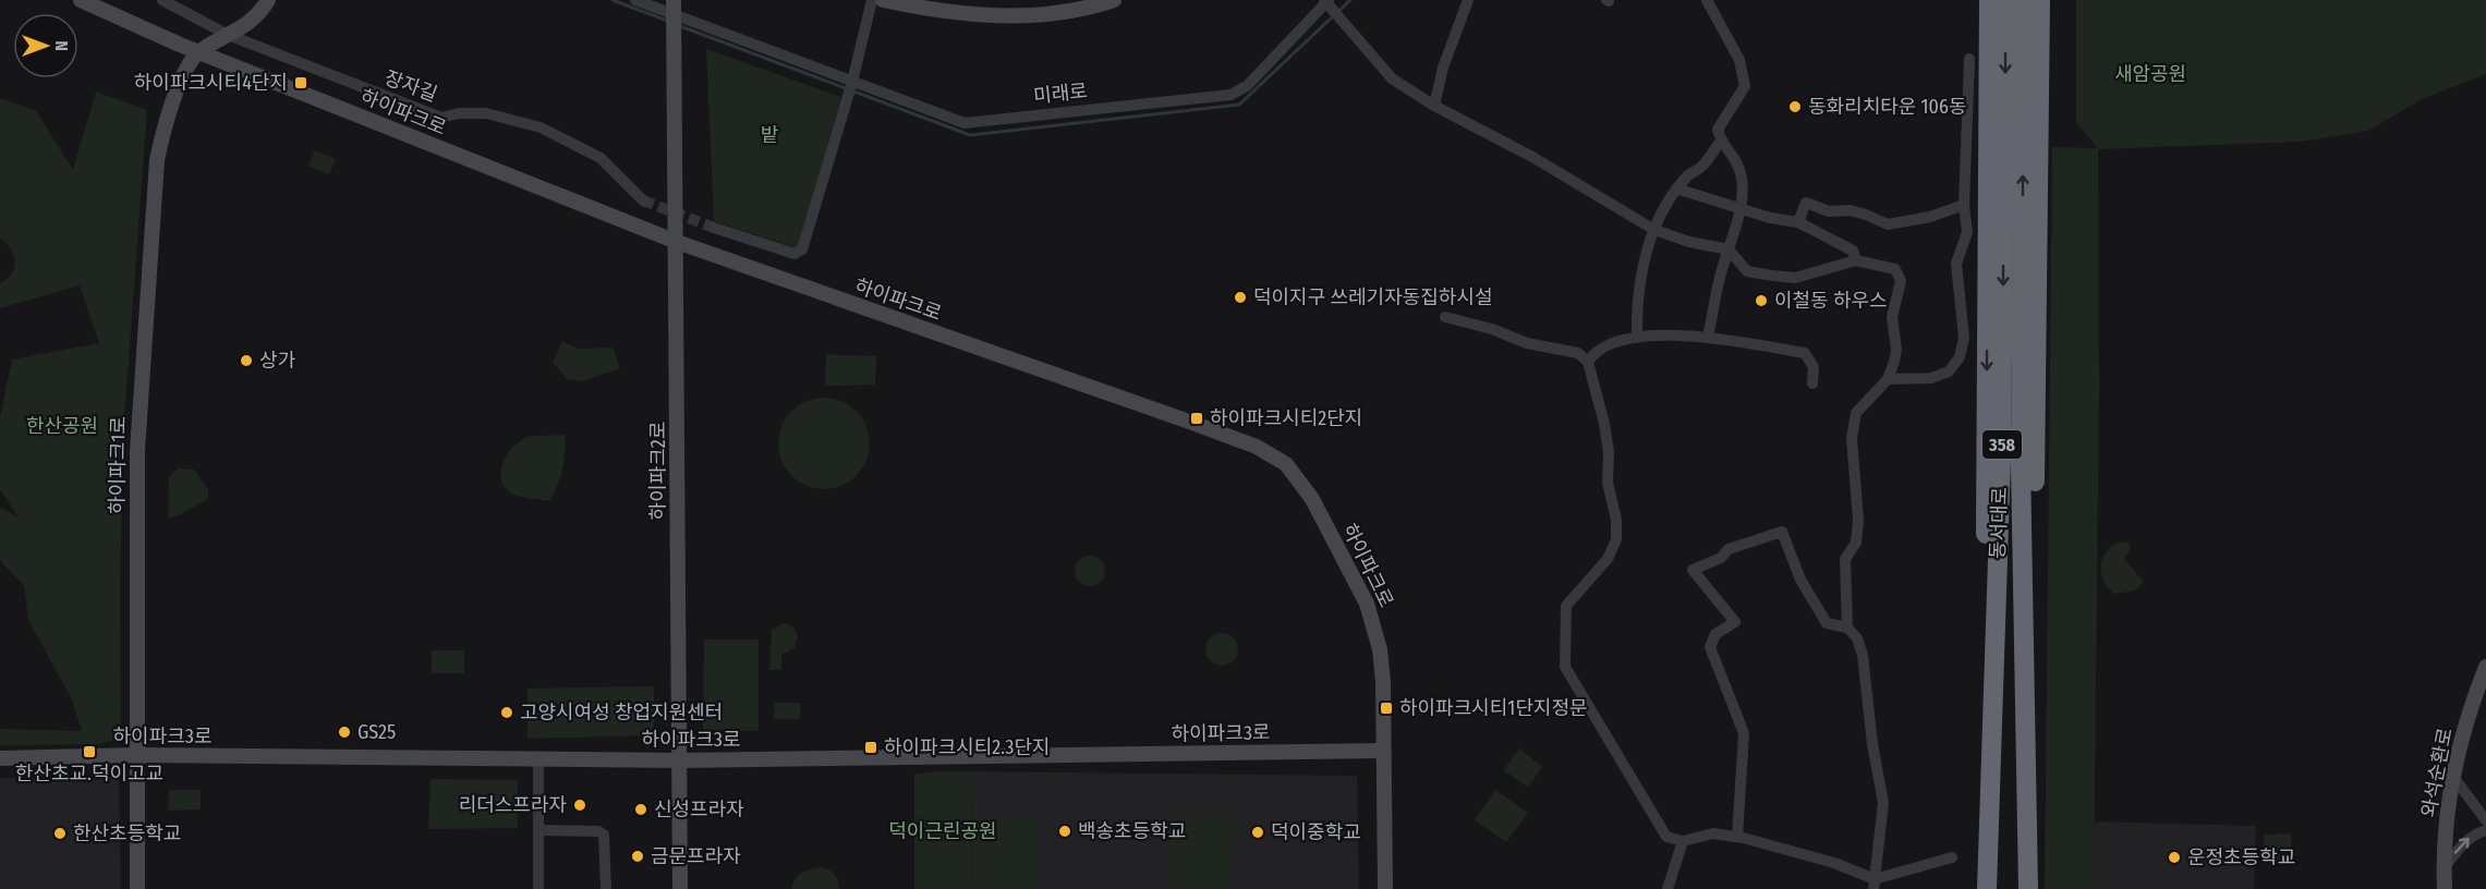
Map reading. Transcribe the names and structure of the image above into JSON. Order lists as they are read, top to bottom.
{
  "streets": {
    "highway": ["358", "동서대로"],
    "street": [
      "장자길",
      "미래로",
      "하이파크로",
      "하이파크1로",
      "하이파크2로",
      "하이파크3로",
      "와석순환로"
    ]
  },
  "crossings": [
    ["하이파크로", "하이파크1로"],
    ["하이파크로", "하이파크2로"],
    ["하이파크로", "하이파크3로"],
    ["하이파크1로", "하이파크3로"],
    ["하이파크2로", "하이파크3로"]
  ],
  "parks": [
    "새암공원",
    "밭",
    "한산공원",
    "덕이근린공원"
  ],
  "places": {
    "transit": [
      "하이파크시티4단지",
      "하이파크시티2단지",
      "하이파크시티1단지정문",
      "하이파크시티2.3단지",
      "한산초교.덕이고교"
    ],
    "other": [
      "동화리치타운 106동",
      "덕이지구 쓰레기자동집하시설",
      "이철동 하우스",
      "상가",
      "고양시여성 창업지원센터",
      "GS25",
      "리더스프라자",
      "신성프라자",
      "백송초등학교",
      "덕이중학교",
      "한산초등학교",
      "금문프라자",
      "운정초등학교"
    ]
  },
  "north": "right"
}
